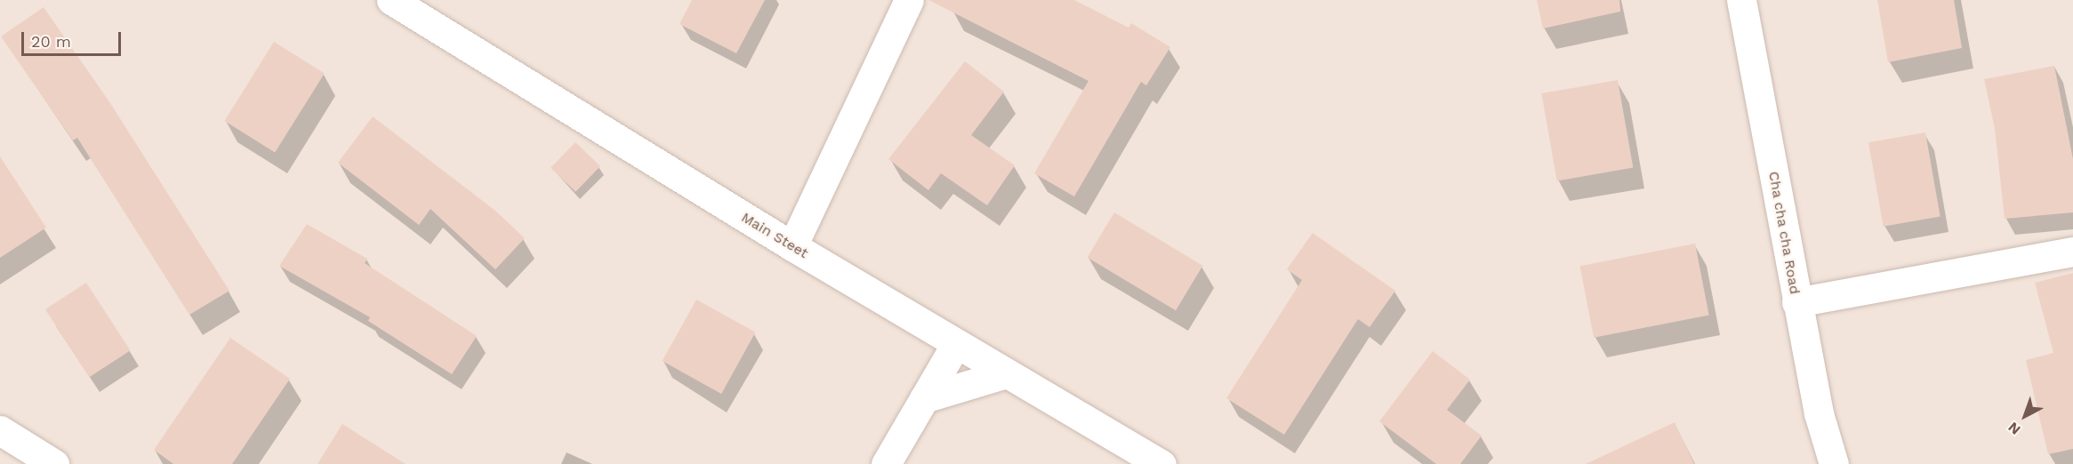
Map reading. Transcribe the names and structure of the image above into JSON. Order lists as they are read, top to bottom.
{
  "streets": {
    "street": ["Cha cha cha Road", "Main Steet"]
  },
  "scale_bar": "20 m",
  "north": "bottom left"
}
